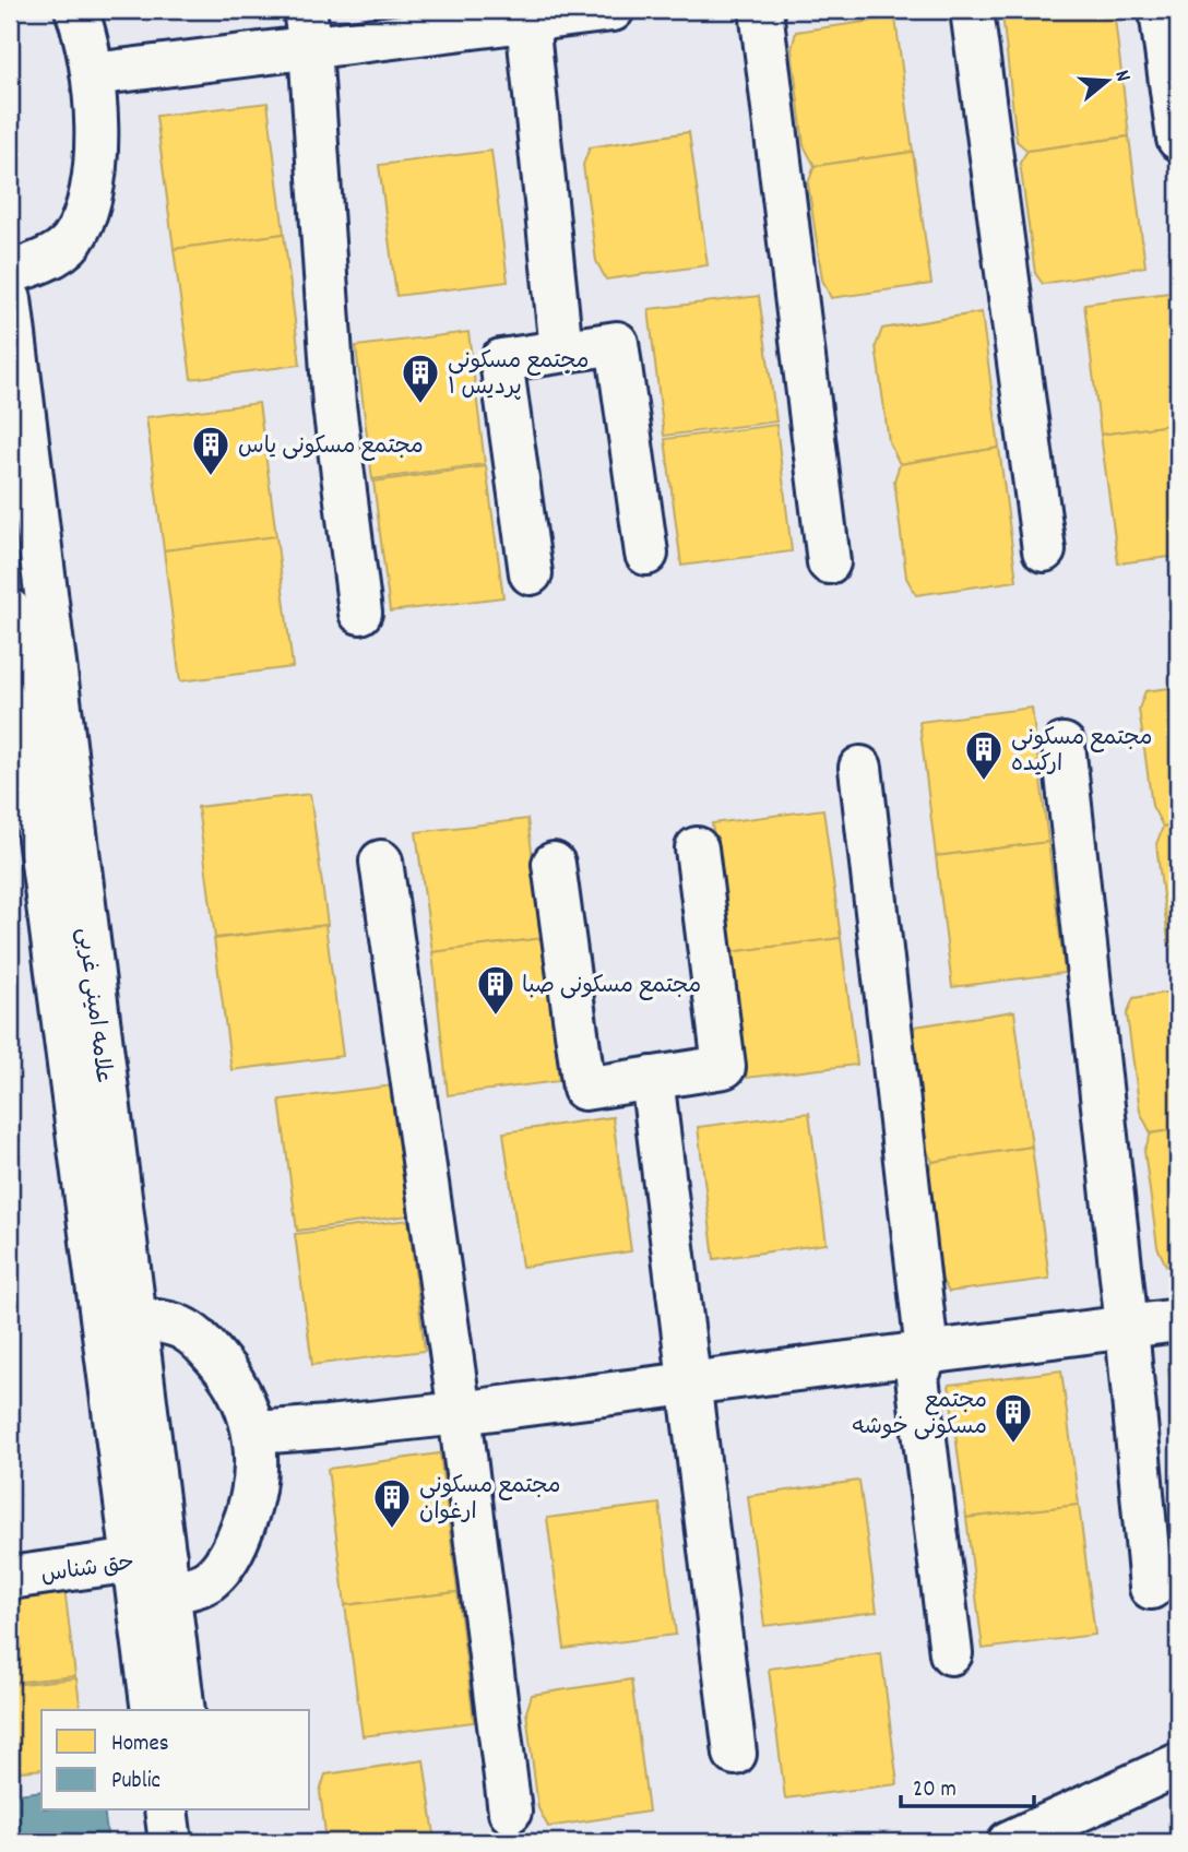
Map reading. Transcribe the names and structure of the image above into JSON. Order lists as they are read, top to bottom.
{
  "streets": {
    "street": ["علامه امینی غربی", "حق شناس"]
  },
  "crossings": [
    ["علامه امینی غربی", "حق شناس"]
  ],
  "places": {
    "building": [
      "مجتمع مسکونی پردیس ۱",
      "مجتمع مسکونی یاس",
      "مجتمع مسکونی ارکیده",
      "مجتمع مسکونی صبا",
      "مجتمع مسکونی خوشه",
      "مجتمع مسکونی ارغوان"
    ]
  },
  "legend": ["Homes", "Public"],
  "scale_bar": "20 m",
  "north": "right"
}
